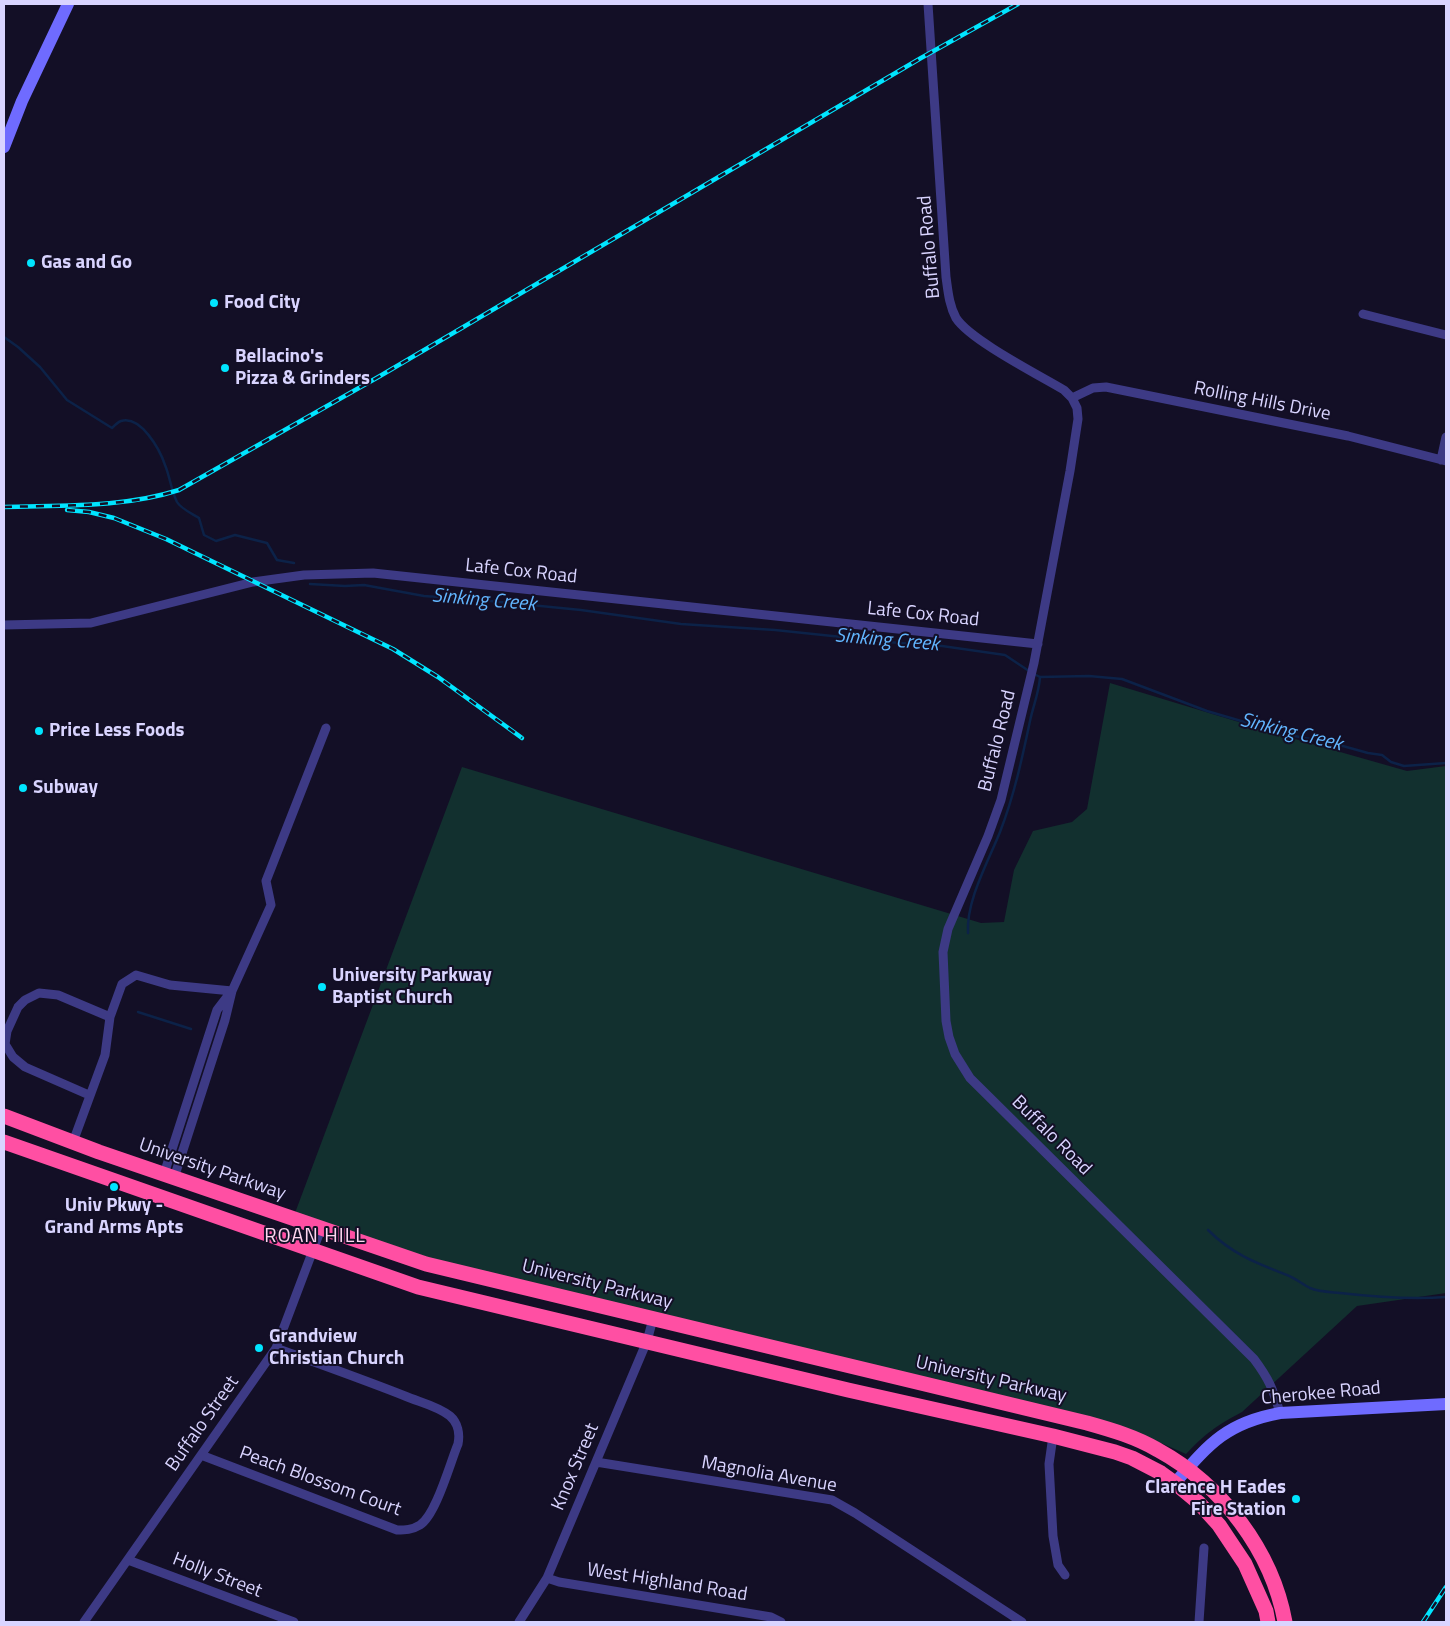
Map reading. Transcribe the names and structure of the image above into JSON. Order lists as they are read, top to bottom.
{
  "streets": {
    "highway": ["University Parkway"],
    "main road": ["Cherokee Road"],
    "street": [
      "Buffalo Road",
      "Rolling Hills Drive",
      "Lafe Cox Road",
      "Buffalo Street",
      "Knox Street",
      "Magnolia Avenue",
      "Peach Blossom Court",
      "Holly Street",
      "West Highland Road"
    ]
  },
  "crossings": [
    ["Buffalo Road", "Rolling Hills Drive"],
    ["Buffalo Road", "Lafe Cox Road"],
    ["Buffalo Road", "Cherokee Road"],
    ["University Parkway", "Cherokee Road"],
    ["University Parkway", "Buffalo Street"],
    ["University Parkway", "Knox Street"],
    ["Buffalo Street", "Peach Blossom Court"],
    ["Buffalo Street", "Holly Street"],
    ["Knox Street", "Magnolia Avenue"],
    ["Knox Street", "West Highland Road"]
  ],
  "districts": ["ROAN HILL"],
  "water": ["Sinking Creek"],
  "places": [
    "Gas and Go",
    "Food City",
    "Bellacino's Pizza & Grinders",
    "Price Less Foods",
    "Subway",
    "University Parkway Baptist Church",
    "Univ Pkwy - Grand Arms Apts",
    "Grandview Christian Church",
    "Clarence H Eades Fire Station"
  ]
}
